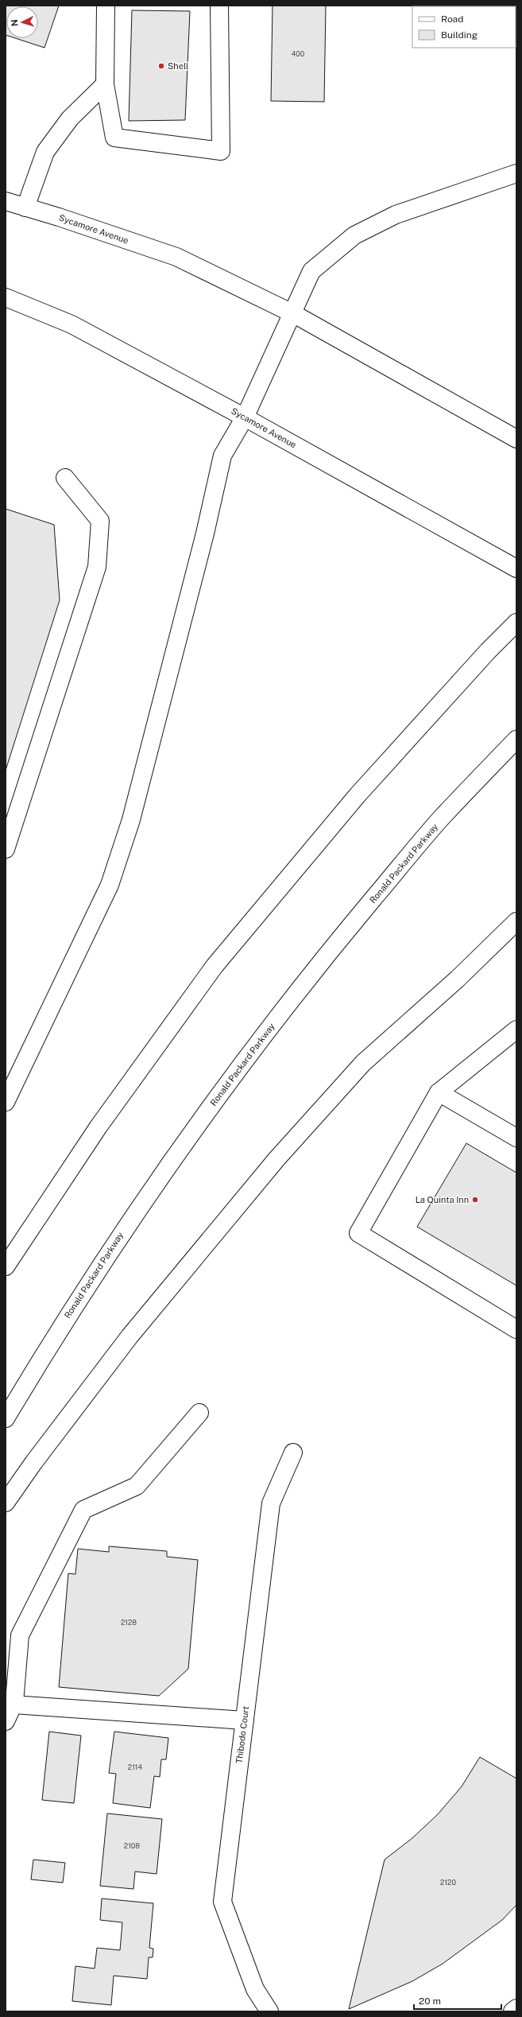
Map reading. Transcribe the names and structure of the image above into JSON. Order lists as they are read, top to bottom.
{
  "streets": {
    "main road": ["Sycamore Avenue", "Ronald Packard Parkway", "Thibodo Court"]
  },
  "places": ["Shell", "La Quinta Inn"],
  "house_numbers": [
    "400",
    "2128",
    "2114",
    "2108",
    "2120"
  ],
  "legend": ["Road", "Building"],
  "scale_bar": "20 m",
  "north": "left"
}
